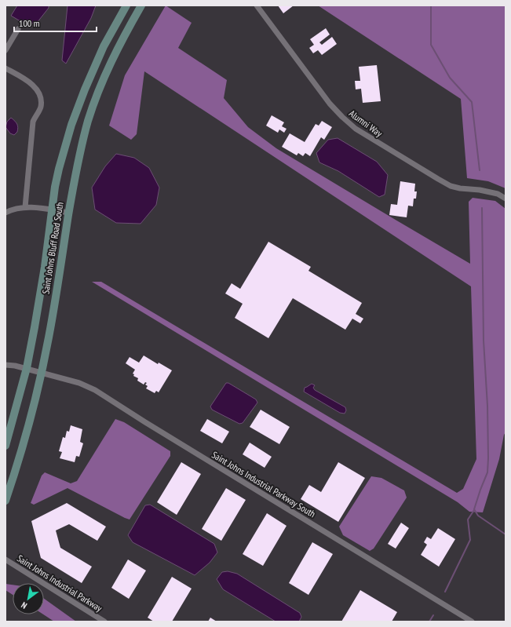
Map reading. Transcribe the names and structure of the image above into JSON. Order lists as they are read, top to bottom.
{
  "streets": {
    "main road": ["Saint Johns Bluff Road South"],
    "street": ["Alumni Way", "Saint Johns Industrial Parkway South", "Saint Johns Industrial Parkway"]
  },
  "crossings": [
    ["Saint Johns Bluff Road South", "Saint Johns Industrial Parkway South"]
  ],
  "scale_bar": "100 m",
  "north": "bottom left"
}
